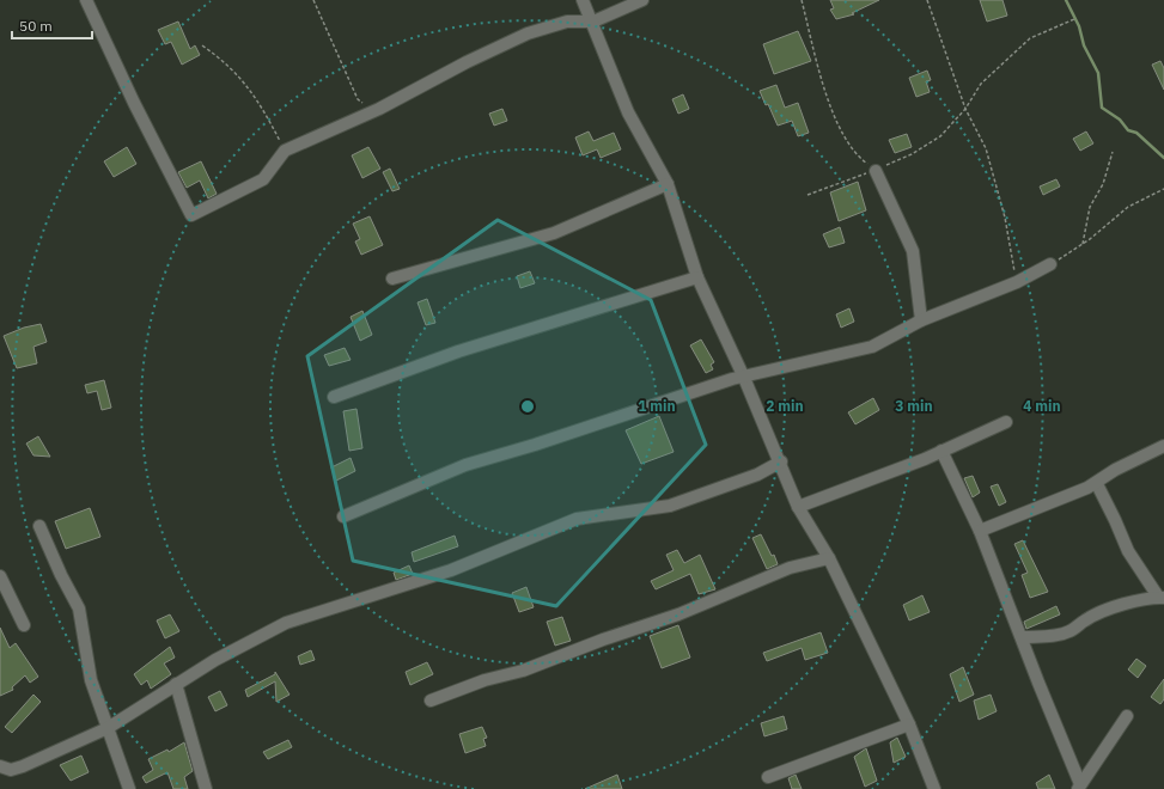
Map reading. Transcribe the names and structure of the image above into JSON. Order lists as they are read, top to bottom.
{
  "scale_bar": "50 m",
  "rings": [
    "1 min",
    "2 min",
    "3 min",
    "4 min"
  ]
}
